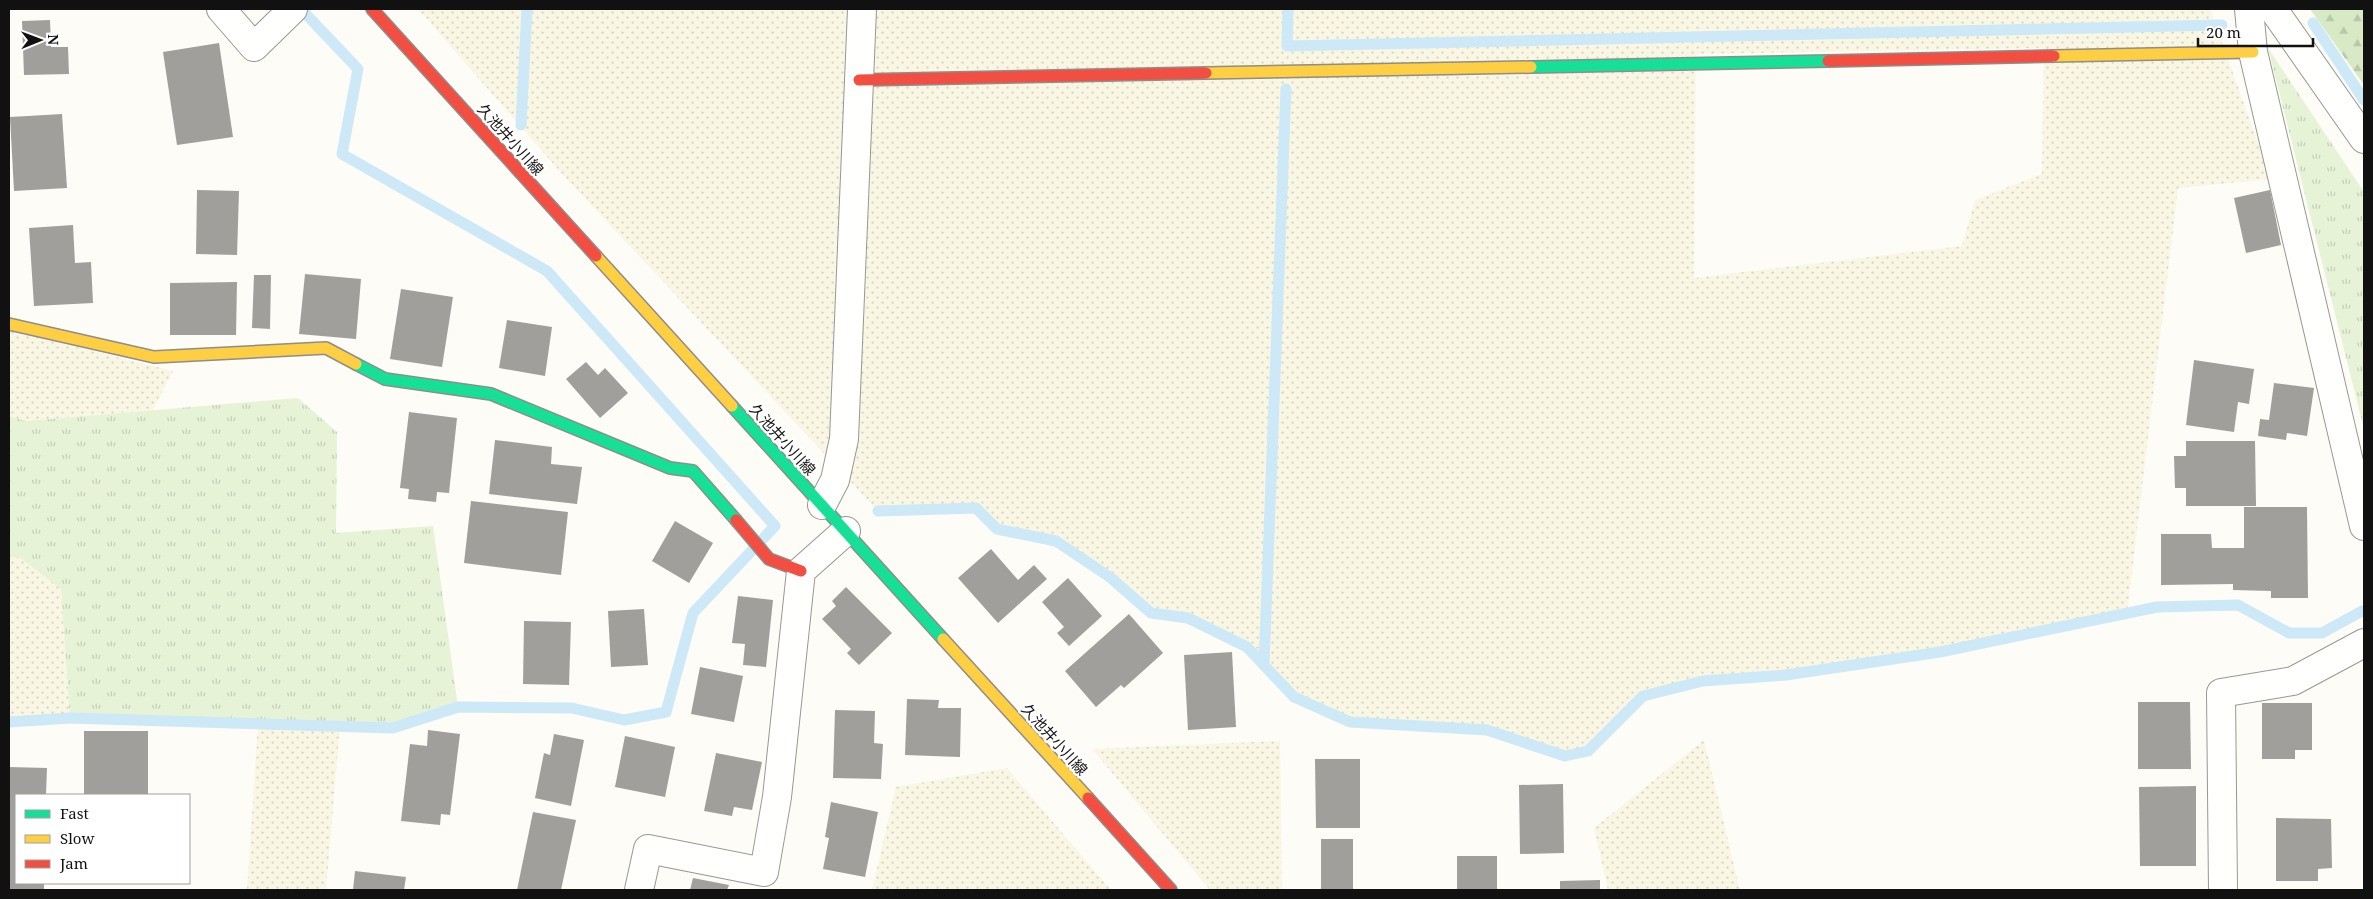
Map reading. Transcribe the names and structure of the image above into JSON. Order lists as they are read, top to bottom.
{
  "streets": {
    "street": ["久池井小川線"]
  },
  "legend": ["Fast", "Slow", "Jam"],
  "scale_bar": "20 m",
  "north": "right"
}
